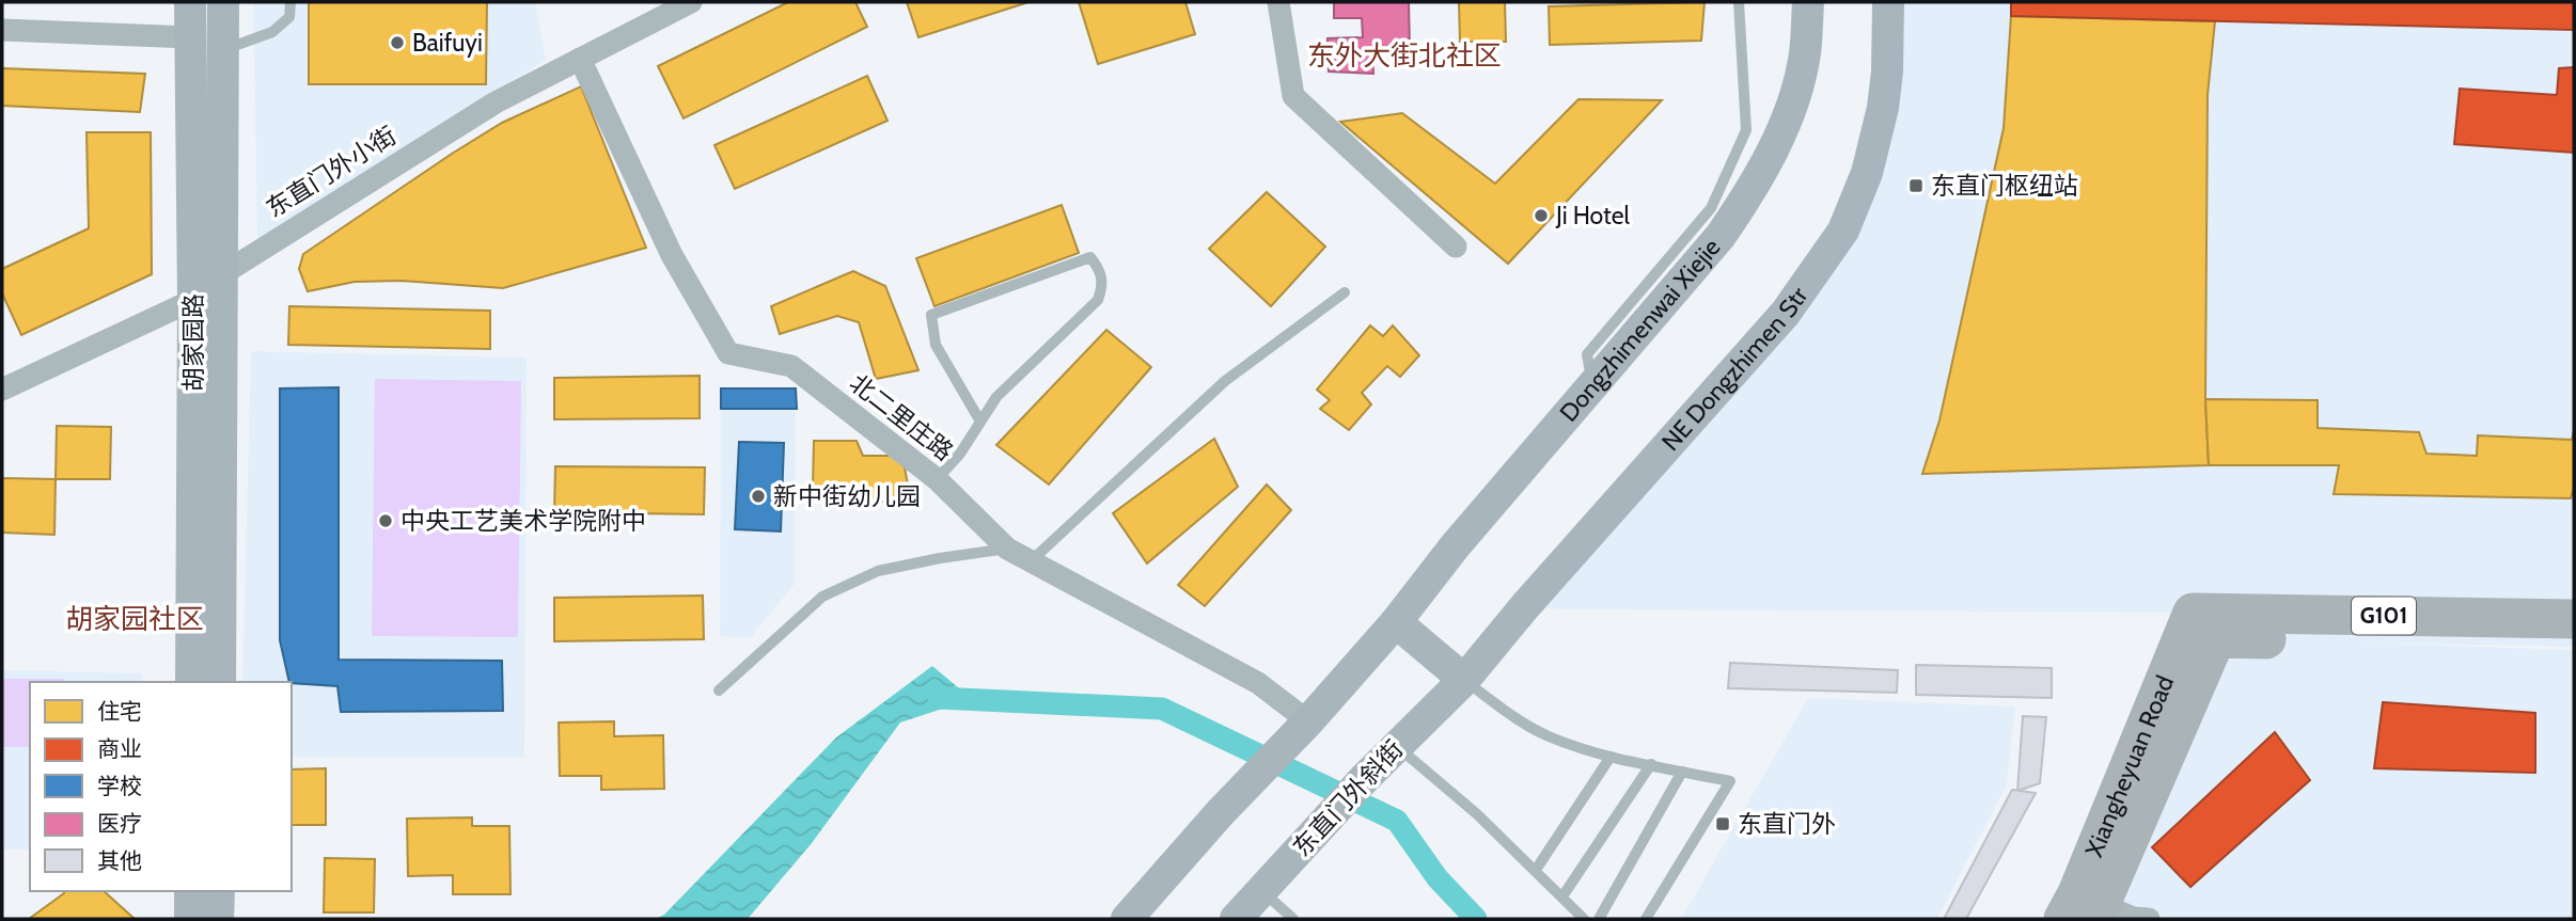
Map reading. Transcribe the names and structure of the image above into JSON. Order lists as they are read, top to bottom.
{
  "streets": {
    "highway": ["G101", "Xiangheyuan Road"],
    "main road": [
      "Dongzhimenwai Xiejie",
      "胡家园路",
      "NE Dongzhimen Str",
      "东直门外斜街"
    ],
    "street": ["东直门外小街", "北二里庄路"]
  },
  "crossings": [
    ["东直门外小街", "胡家园路"],
    ["东直门外小街", "北二里庄路"],
    ["NE Dongzhimen Str", "东直门外斜街"],
    ["G101", "Xiangheyuan Road"]
  ],
  "districts": ["东外大街北社区", "胡家园社区"],
  "places": {
    "other": [
      "Baifuyi",
      "Ji Hotel",
      "新中街幼儿园",
      "中央工艺美术学院附中"
    ],
    "transit": ["东直门枢纽站", "东直门外"]
  },
  "legend": [
    "住宅",
    "商业",
    "学校",
    "医疗",
    "其他"
  ]
}
